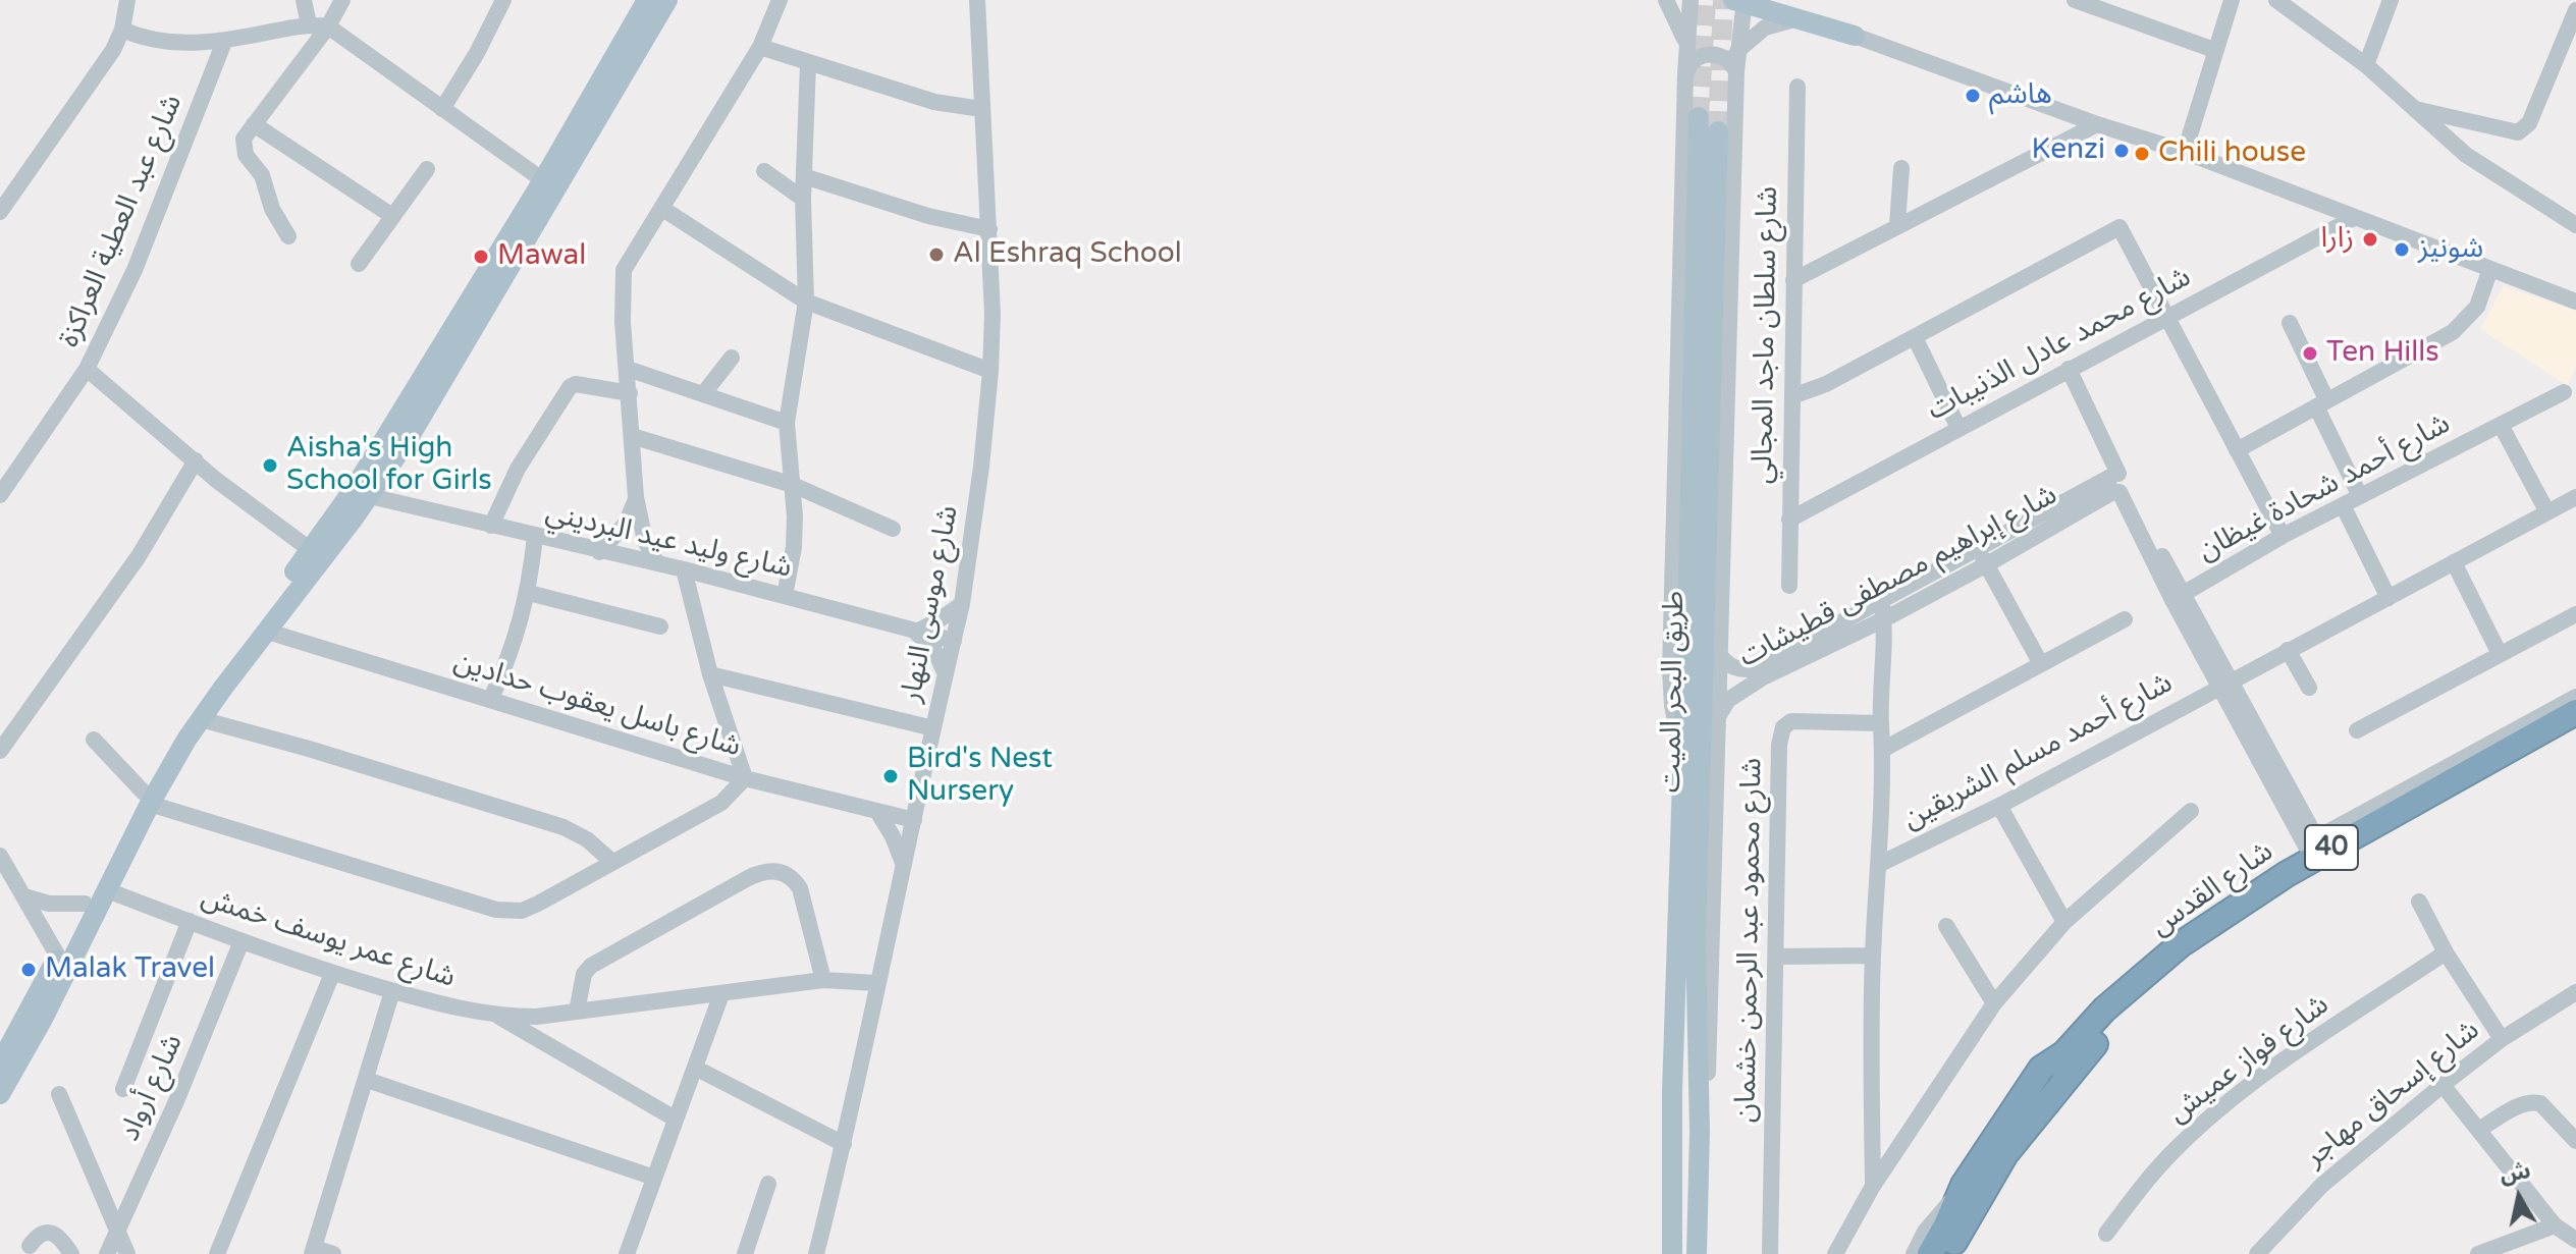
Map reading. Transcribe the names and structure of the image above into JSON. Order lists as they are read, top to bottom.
{
  "streets": {
    "highway": ["40", "شارع القدس"],
    "main road": ["طريق البحر الميت"],
    "street": [
      "شارع عبد العطية العراكزة",
      "شارع سلطان ماجد المجالي",
      "شارع محمد عادل الذنيبات",
      "شارع أحمد شحادة غيظان",
      "شارع وليد عيد البرديني",
      "شارع إبراهيم مصطفى قطيشات",
      "شارع موسى النهار",
      "شارع باسل يعقوب حدادين",
      "شارع أحمد مسلم الشريقين",
      "شارع عمر يوسف خمش",
      "شارع محمود عبد الرحمن خشمان",
      "شارع فواز عميش",
      "شارع أرواد",
      "شارع إسحاق مهاجر"
    ]
  },
  "crossings": [
    ["شارع سلطان ماجد المجالي", "شارع محمد عادل الذنيبات"],
    ["شارع وليد عيد البرديني", "شارع موسى النهار"],
    ["شارع إبراهيم مصطفى قطيشات", "طريق البحر الميت"],
    ["شارع موسى النهار", "شارع باسل يعقوب حدادين"],
    ["شارع موسى النهار", "شارع عمر يوسف خمش"],
    ["40", "شارع القدس"],
    ["شارع عمر يوسف خمش", "شارع أرواد"]
  ],
  "places": [
    "هاشم",
    "Kenzi",
    "Chili house",
    "زارا",
    "شونيز",
    "Al Eshraq School",
    "Mawal",
    "Ten Hills",
    "Aisha's High School for Girls",
    "Bird's Nest Nursery",
    "Malak Travel"
  ],
  "north": "top"
}
